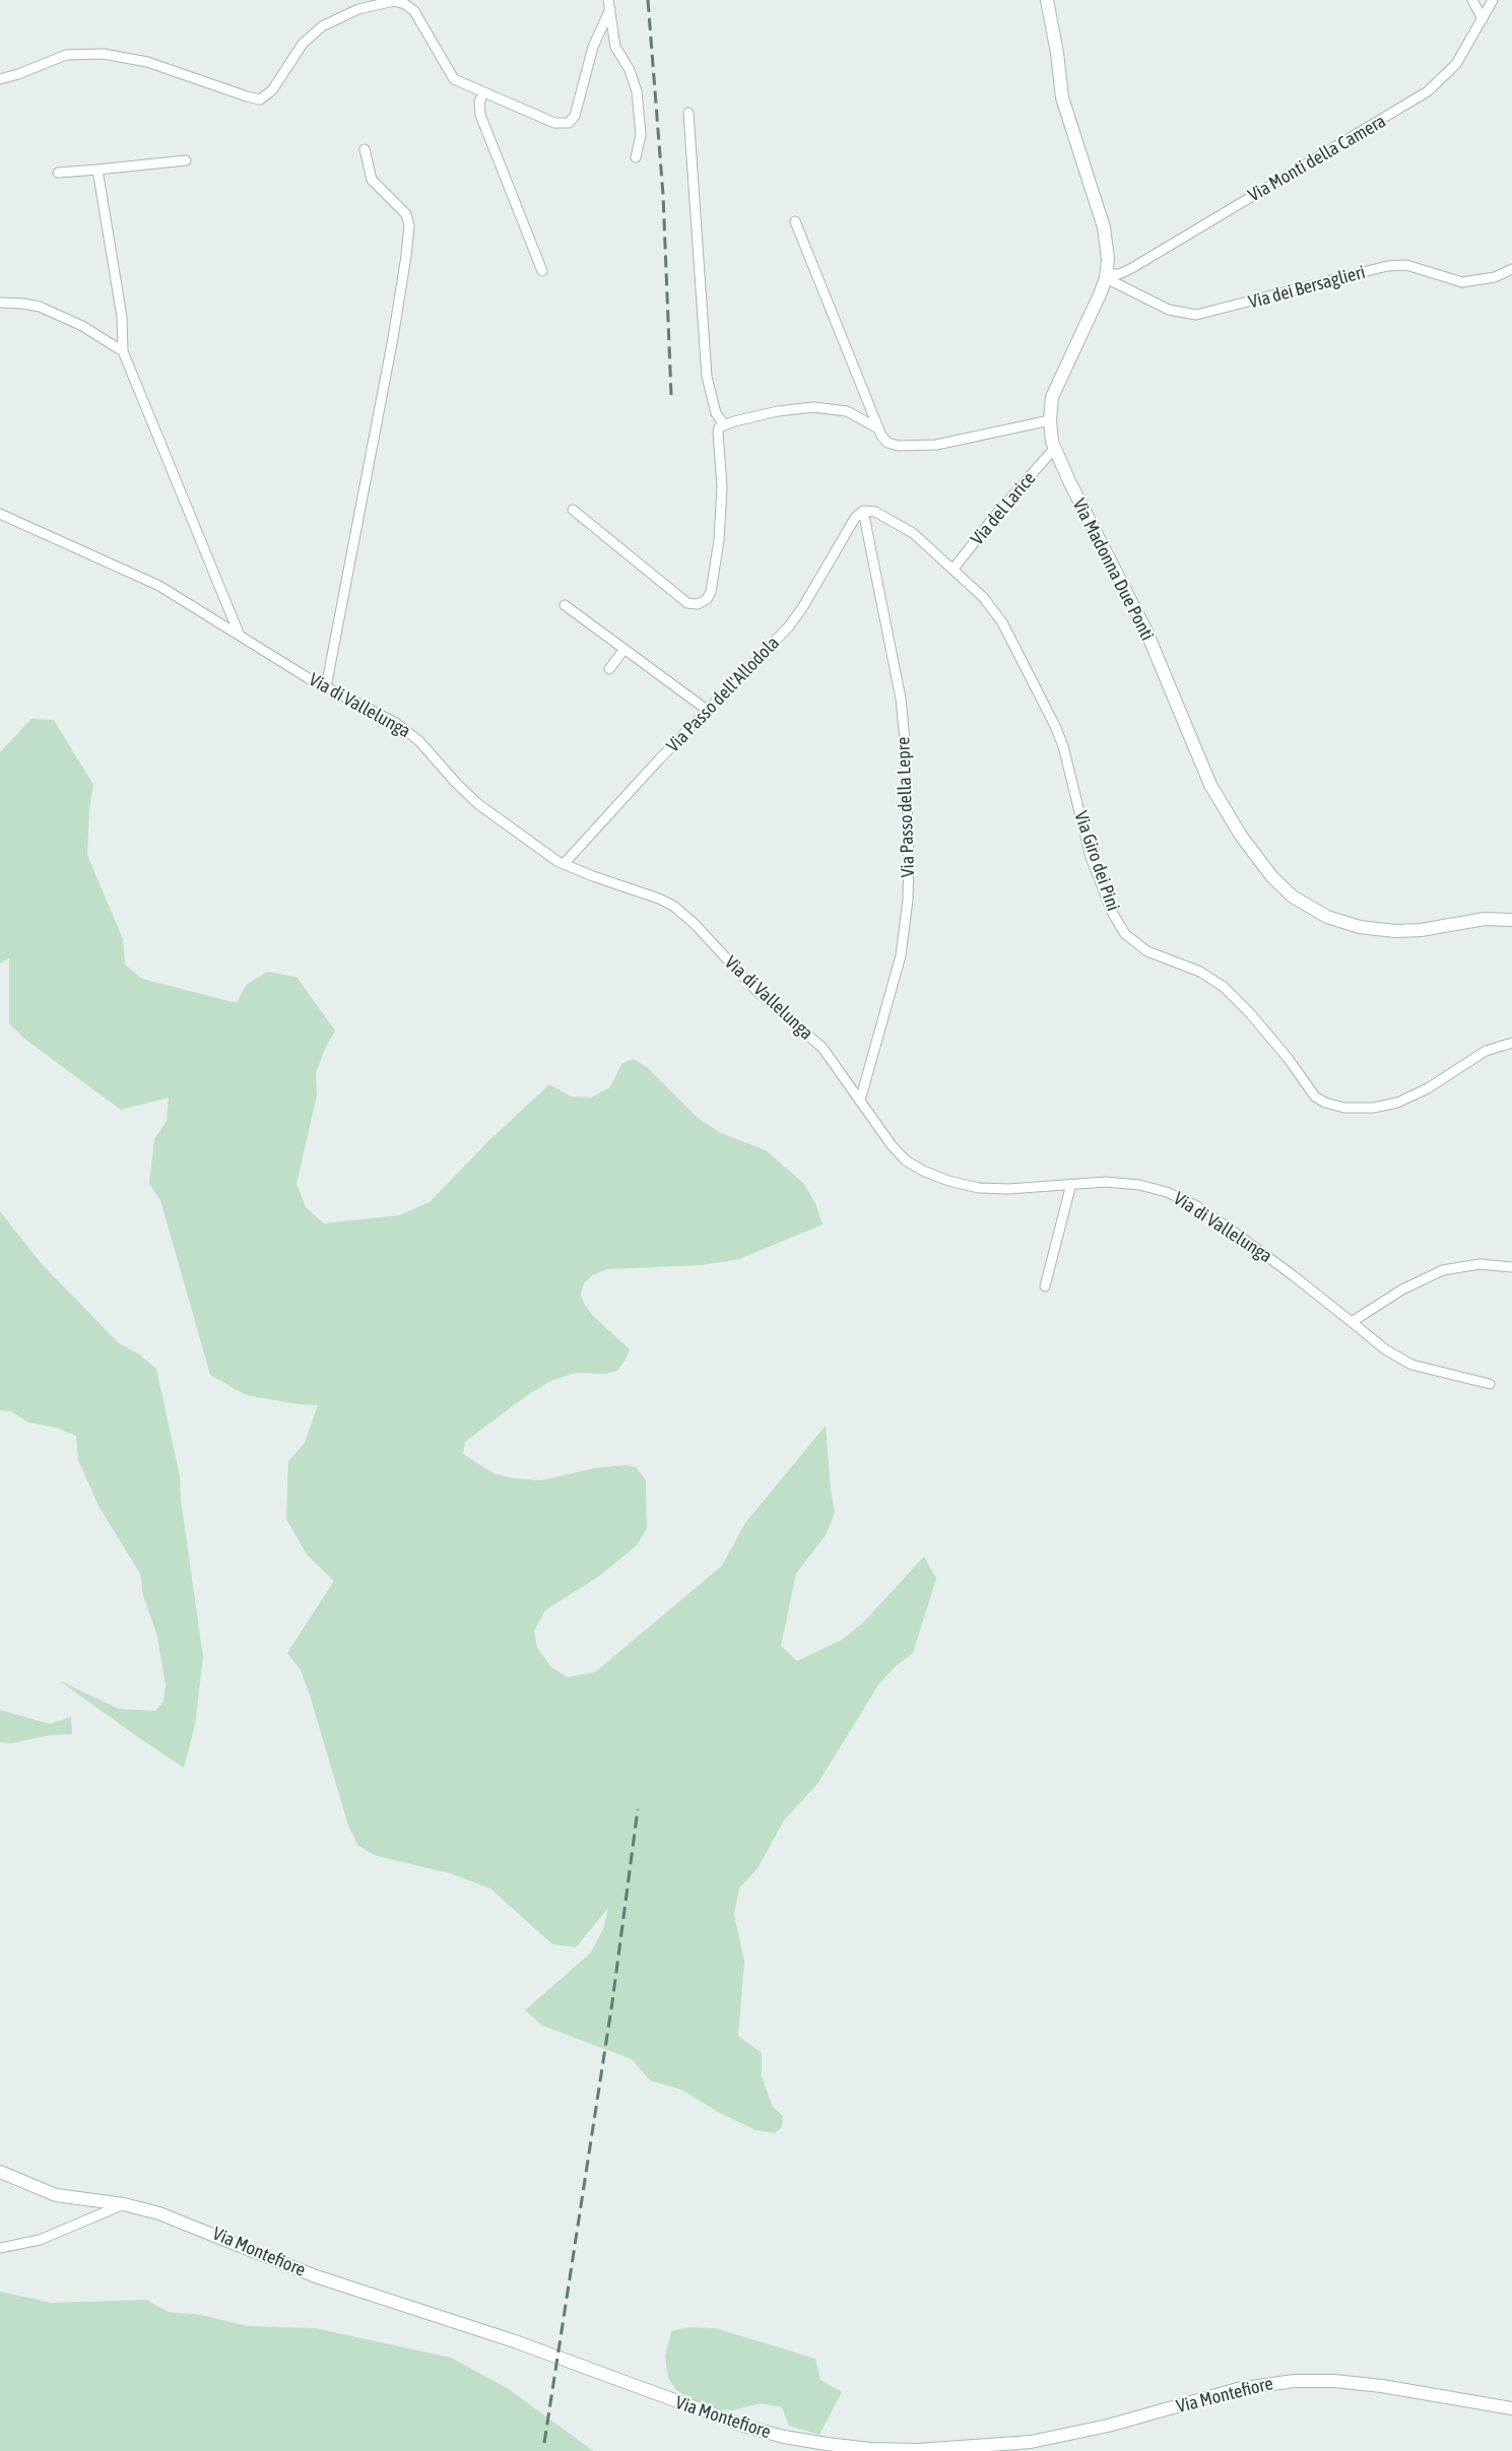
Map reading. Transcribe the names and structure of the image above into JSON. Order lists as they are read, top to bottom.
{
  "streets": {
    "main road": ["Via Madonna Due Ponti", "Via Montefiore"],
    "street": [
      "Via Monti della Camera",
      "Via dei Bersaglieri",
      "Via del Larice",
      "Via Passo dell'Allodola",
      "Via di Vallelunga",
      "Via Passo della Lepre",
      "Via Giro dei Pini"
    ]
  },
  "crossings": [
    ["Via Monti della Camera", "Via dei Bersaglieri"],
    ["Via Monti della Camera", "Via Madonna Due Ponti"],
    ["Via dei Bersaglieri", "Via Madonna Due Ponti"],
    ["Via del Larice", "Via Madonna Due Ponti"],
    ["Via del Larice", "Via Giro dei Pini"],
    ["Via Passo dell'Allodola", "Via di Vallelunga"],
    ["Via Passo dell'Allodola", "Via Passo della Lepre"],
    ["Via Passo dell'Allodola", "Via Giro dei Pini"],
    ["Via di Vallelunga", "Via Passo della Lepre"],
    ["Via Passo della Lepre", "Via Giro dei Pini"]
  ]
}
